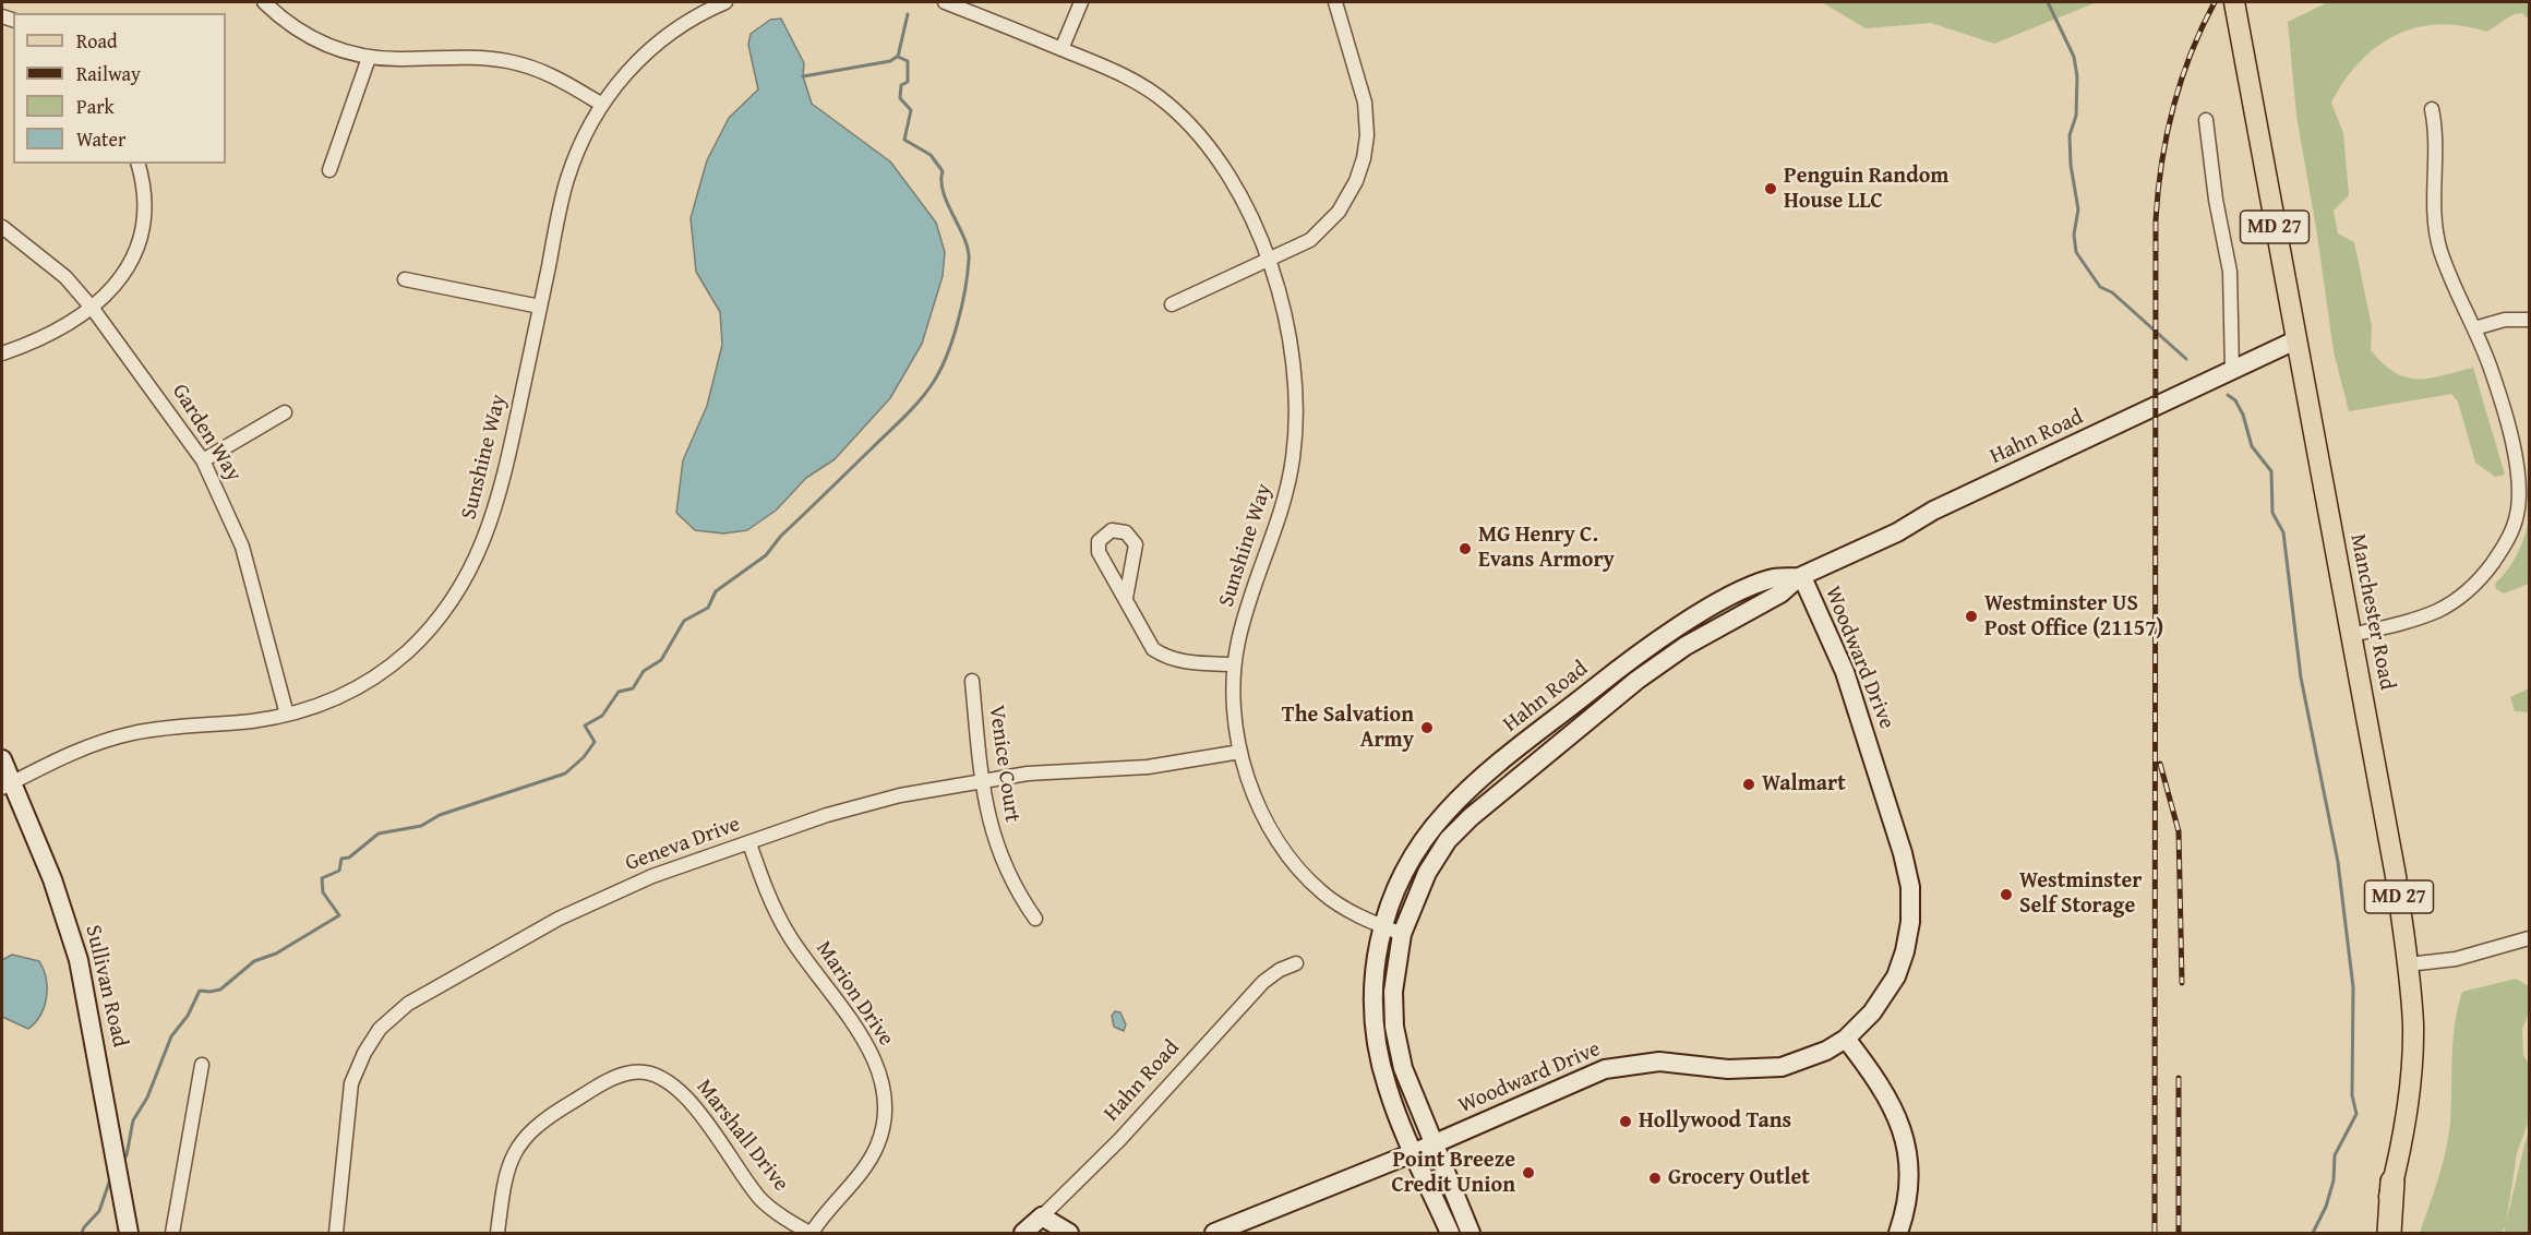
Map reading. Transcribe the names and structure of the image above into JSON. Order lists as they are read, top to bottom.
{
  "streets": {
    "main road": [
      "MD 27",
      "Hahn Road",
      "Manchester Road",
      "Woodward Drive",
      "Sullivan Road"
    ],
    "street": [
      "Garden Way",
      "Sunshine Way",
      "Venice Court",
      "Geneva Drive",
      "Marion Drive",
      "Marshall Drive"
    ]
  },
  "crossings": [
    ["Garden Way", "Sunshine Way"],
    ["Hahn Road", "Sunshine Way"],
    ["Hahn Road", "Manchester Road"],
    ["Hahn Road", "Woodward Drive"],
    ["Sunshine Way", "Geneva Drive"],
    ["Sunshine Way", "Sullivan Road"],
    ["Venice Court", "Geneva Drive"],
    ["Geneva Drive", "Marion Drive"],
    ["Marion Drive", "Marshall Drive"]
  ],
  "places": [
    "Penguin Random House LLC",
    "MG Henry C. Evans Armory",
    "Westminster US Post Office (21157)",
    "The Salvation Army",
    "Walmart",
    "Westminster Self Storage",
    "Hollywood Tans",
    "Point Breeze Credit Union",
    "Grocery Outlet"
  ],
  "legend": [
    "Road",
    "Railway",
    "Park",
    "Water"
  ]
}
